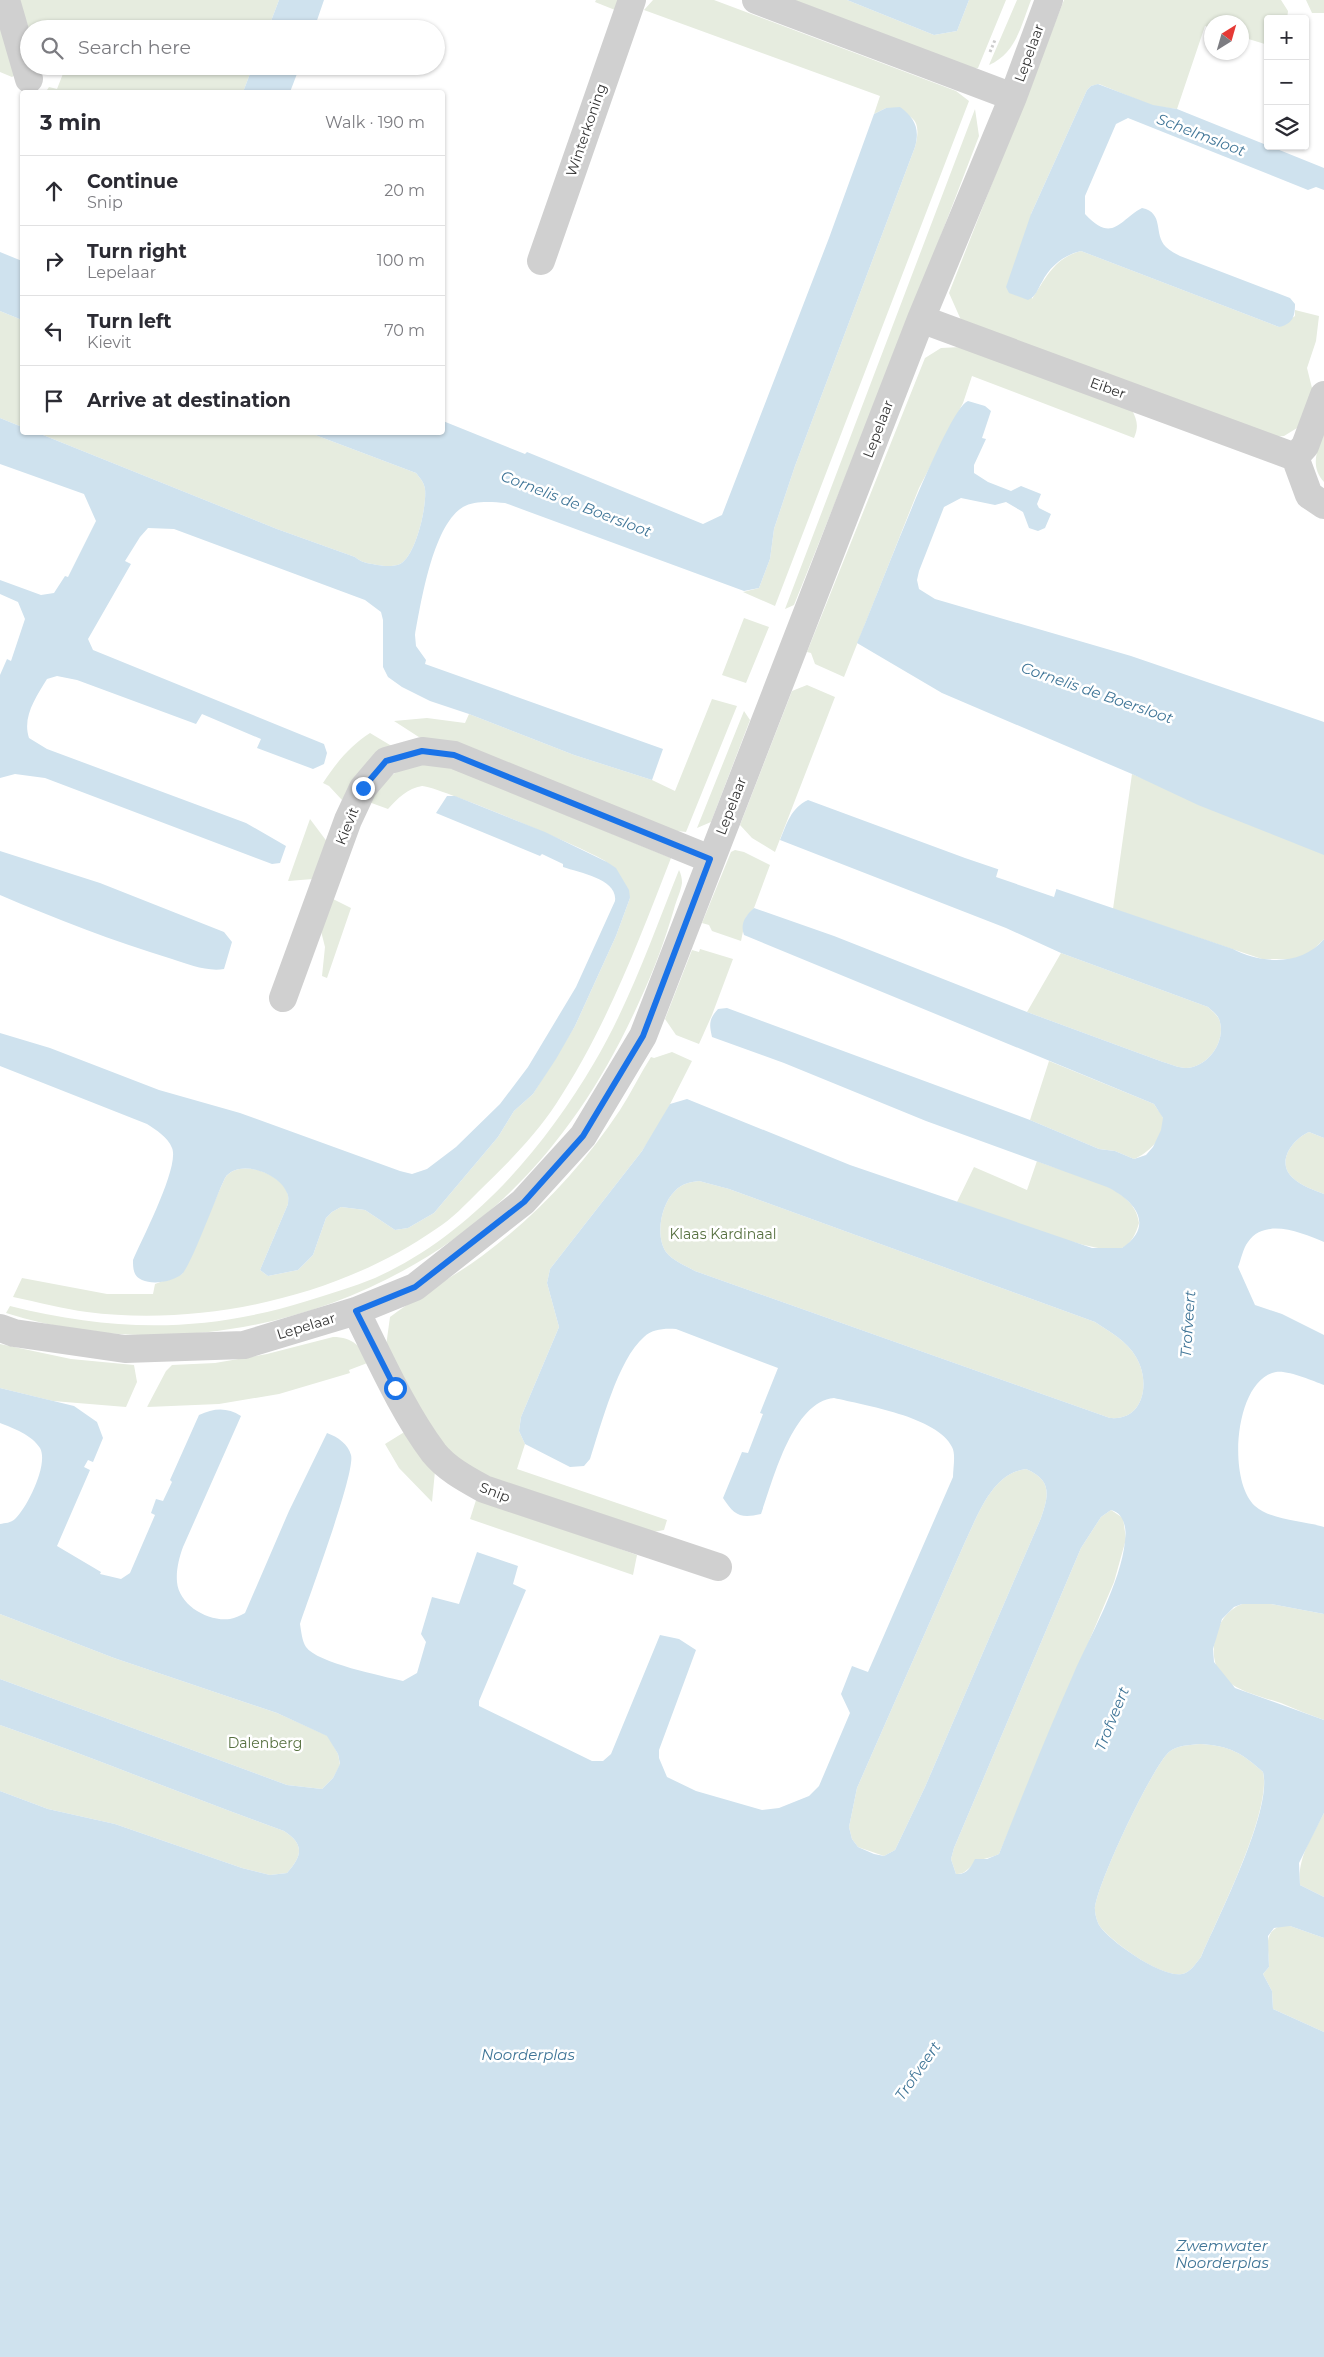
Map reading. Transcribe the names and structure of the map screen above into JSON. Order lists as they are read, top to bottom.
{
  "streets": {
    "street": [
      "Lepelaar",
      "Winterkoning",
      "Eiber",
      "Kievit",
      "Snip"
    ]
  },
  "crossings": [
    ["Lepelaar", "Eiber"],
    ["Lepelaar", "Kievit"],
    ["Lepelaar", "Snip"]
  ],
  "water": [
    "Schelmsloot",
    "Cornelis de Boersloot",
    "Trofveert",
    "Noorderplas",
    "Zwemwater Noorderplas"
  ],
  "parks": ["Klaas Kardinaal", "Dalenberg"],
  "north": "top right",
  "page": {
    "map_buttons": ["+", "−"],
    "search": "Search here",
    "heading": ["3 min", "Walk · 190 m"],
    "list": [
      ["Continue", "Snip", "20 m"],
      ["Turn right", "Lepelaar", "100 m"],
      ["Turn left", "Kievit", "70 m"],
      "Arrive at destination"
    ]
  }
}
